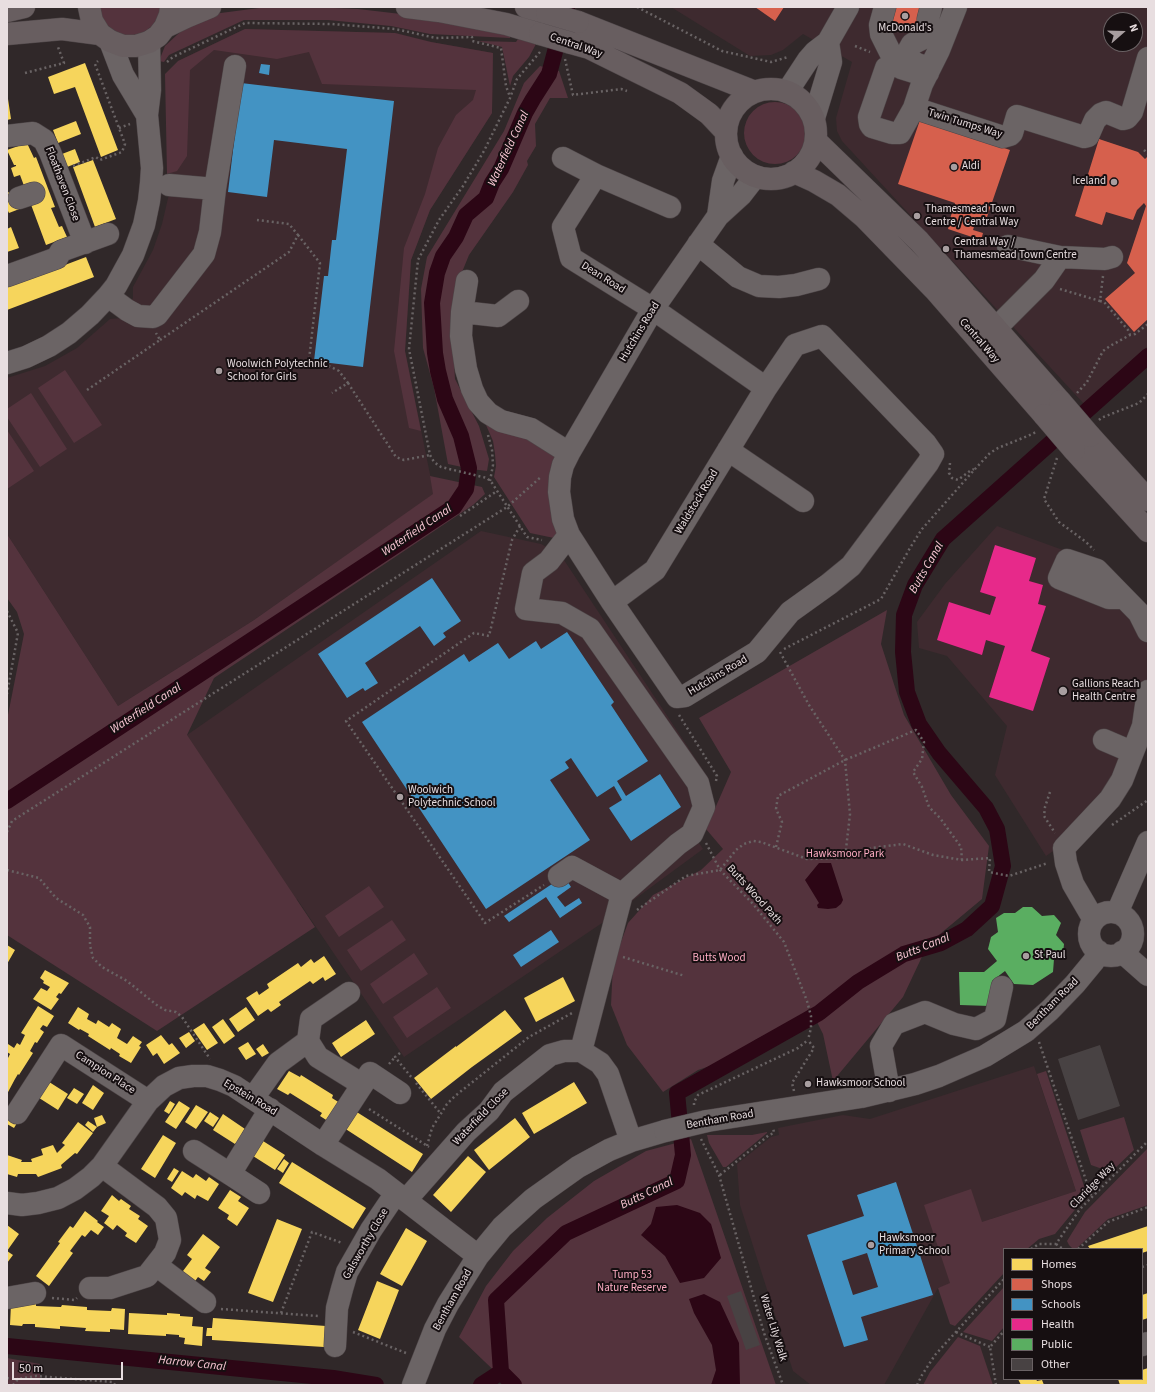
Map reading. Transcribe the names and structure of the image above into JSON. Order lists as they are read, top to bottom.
{
  "streets": {
    "main road": ["Central Way"],
    "street": [
      "Twin Tumps Way",
      "Floathaven Close",
      "Dean Road",
      "Hutchins Road",
      "Waldstock Road",
      "Bentham Road",
      "Campion Place",
      "Epstein Road",
      "Waterfield Close",
      "Galsworthy Close"
    ],
    "path": ["Butts Wood Path", "Claridge Way", "Water Lily Walk"]
  },
  "crossings": [
    ["Central Way", "Hutchins Road"],
    ["Dean Road", "Hutchins Road"],
    ["Hutchins Road", "Waldstock Road"],
    ["Butts Wood Path", "Bentham Road"],
    ["Bentham Road", "Epstein Road"],
    ["Bentham Road", "Water Lily Walk"],
    ["Campion Place", "Epstein Road"],
    ["Epstein Road", "Waterfield Close"],
    ["Epstein Road", "Galsworthy Close"],
    ["Waterfield Close", "Galsworthy Close"]
  ],
  "water": ["Waterfield Canal", "Butts Canal", "Harrow Canal"],
  "parks": ["Hawksmoor Park", "Butts Wood", "Tump 53 Nature Reserve"],
  "places": [
    "McDonald's",
    "Aldi",
    "Iceland",
    "Thamesmead Town Centre / Central Way",
    "Central Way / Thamesmead Town Centre",
    "Woolwich Polytechnic School for Girls",
    "Gallions Reach Health Centre",
    "Woolwich Polytechnic School",
    "St Paul",
    "Hawksmoor School",
    "Hawksmoor Primary School"
  ],
  "legend": [
    "Homes",
    "Shops",
    "Schools",
    "Health",
    "Public",
    "Other"
  ],
  "scale_bar": "50 m",
  "north": "right"
}
